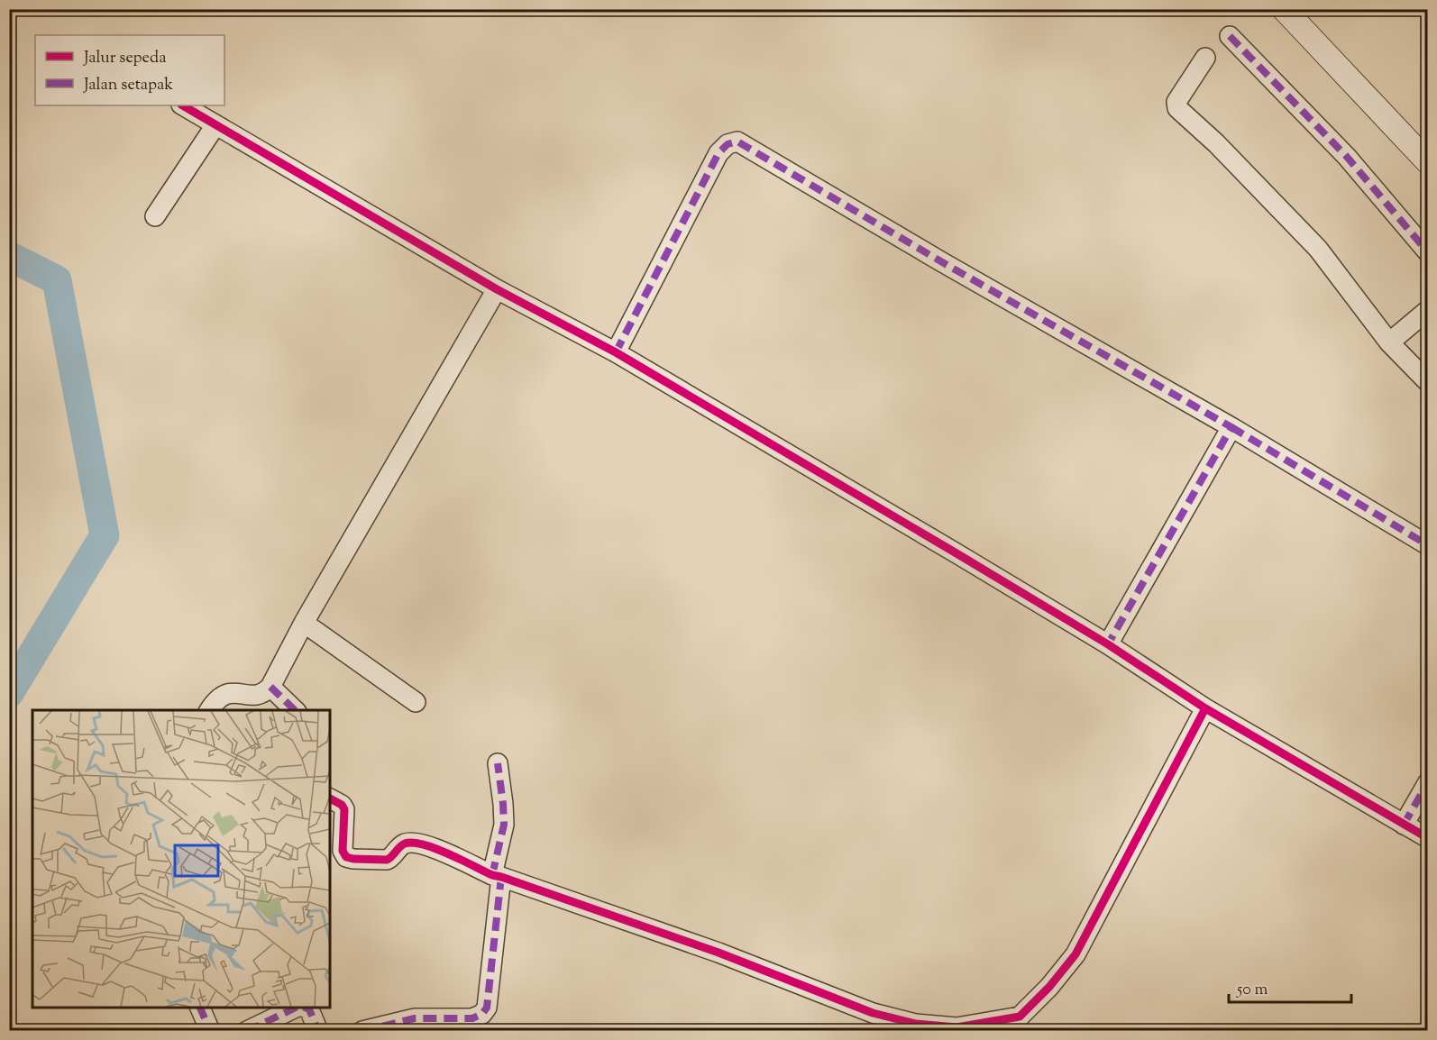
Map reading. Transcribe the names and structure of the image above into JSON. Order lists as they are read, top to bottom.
{
  "legend": ["Jalur sepeda", "Jalan setapak"],
  "scale_bar": "50 m"
}
